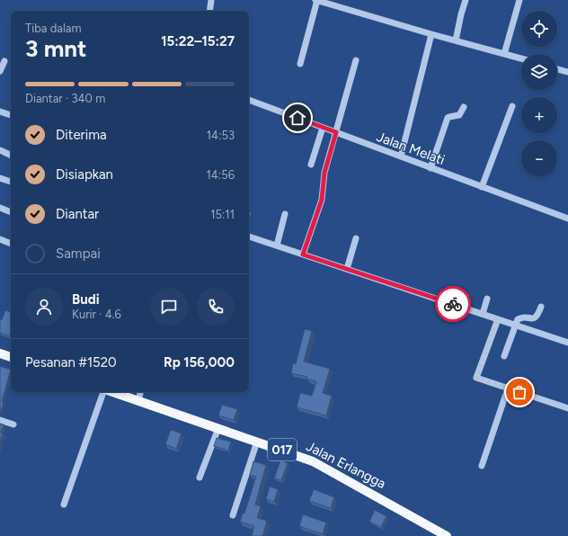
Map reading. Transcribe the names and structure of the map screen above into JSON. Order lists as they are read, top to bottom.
{
  "streets": {
    "main road": ["017", "Jalan Erlangga"],
    "street": ["Jalan Melati"]
  },
  "page": {
    "map_buttons": ["+", "−"],
    "heading": ["3 mnt", "Tiba dalam", "15:22–15:27"],
    "panel": [
      "Budi",
      "Kurir · 4.6",
      "Pesanan #1520",
      "Rp 156,000"
    ],
    "bar": "Diantar · 340 m",
    "list": [
      ["Diterima", "14:53"],
      ["Disiapkan", "14:56"],
      ["Diantar", "15:11"],
      "Sampai"
    ]
  }
}
